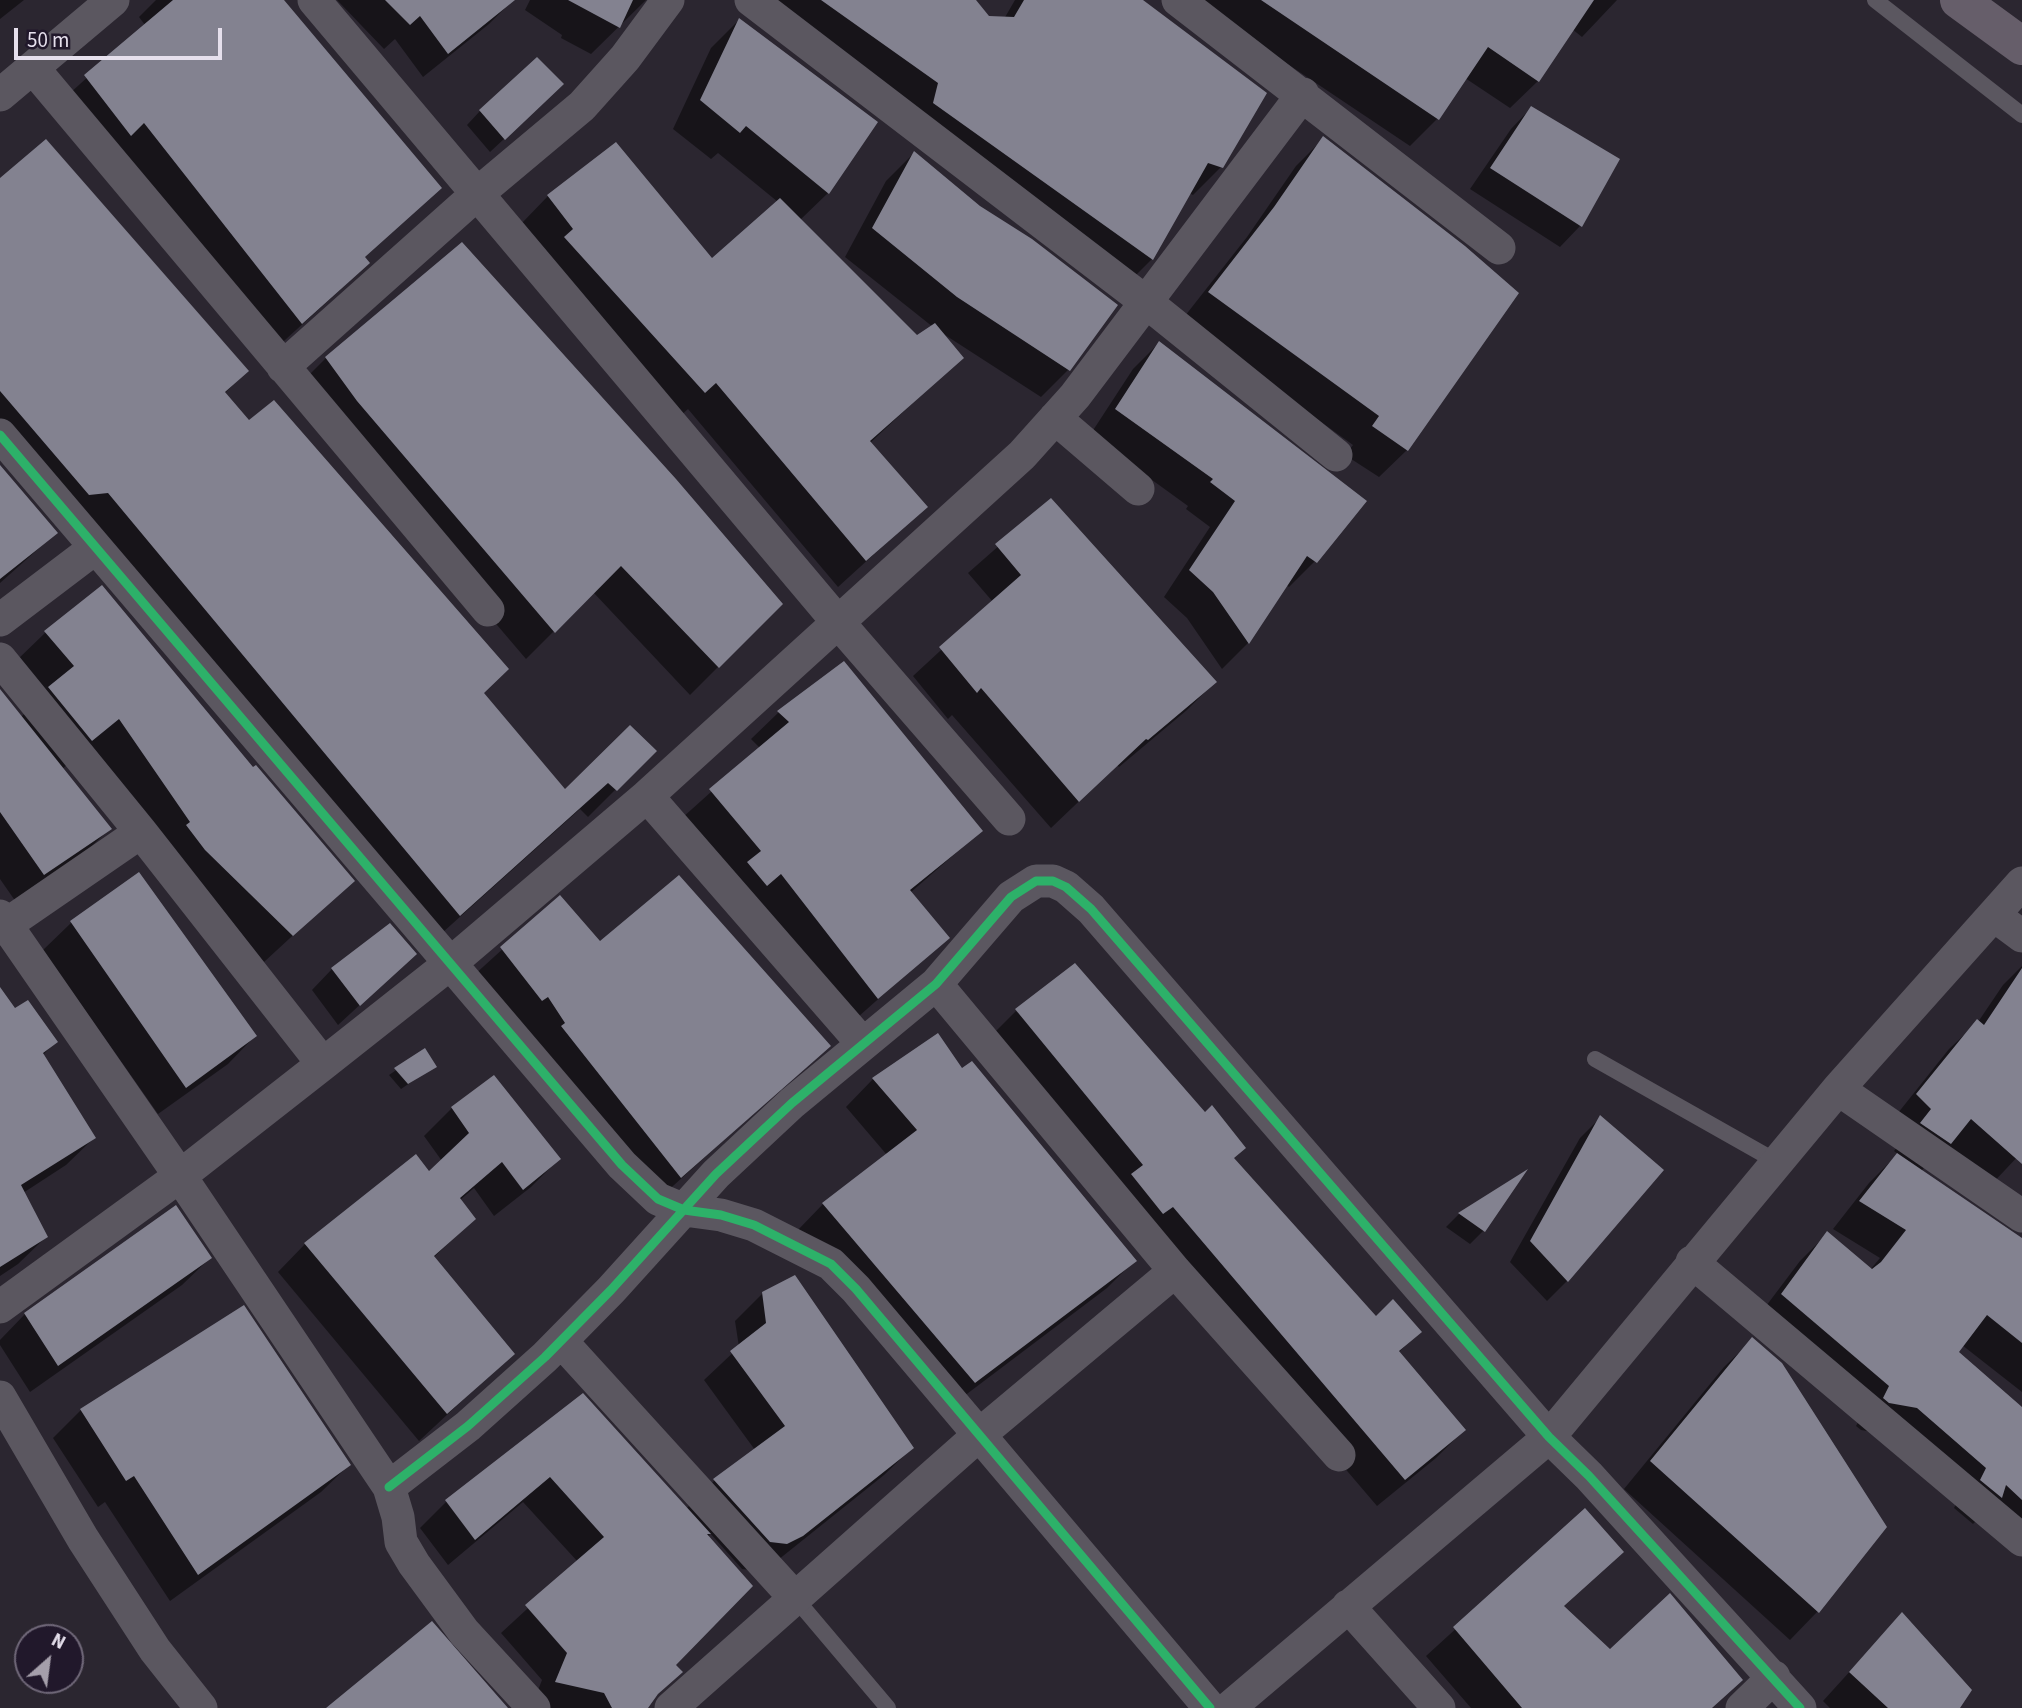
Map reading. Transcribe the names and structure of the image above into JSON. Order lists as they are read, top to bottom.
{
  "scale_bar": "50 m",
  "north": "top right"
}
